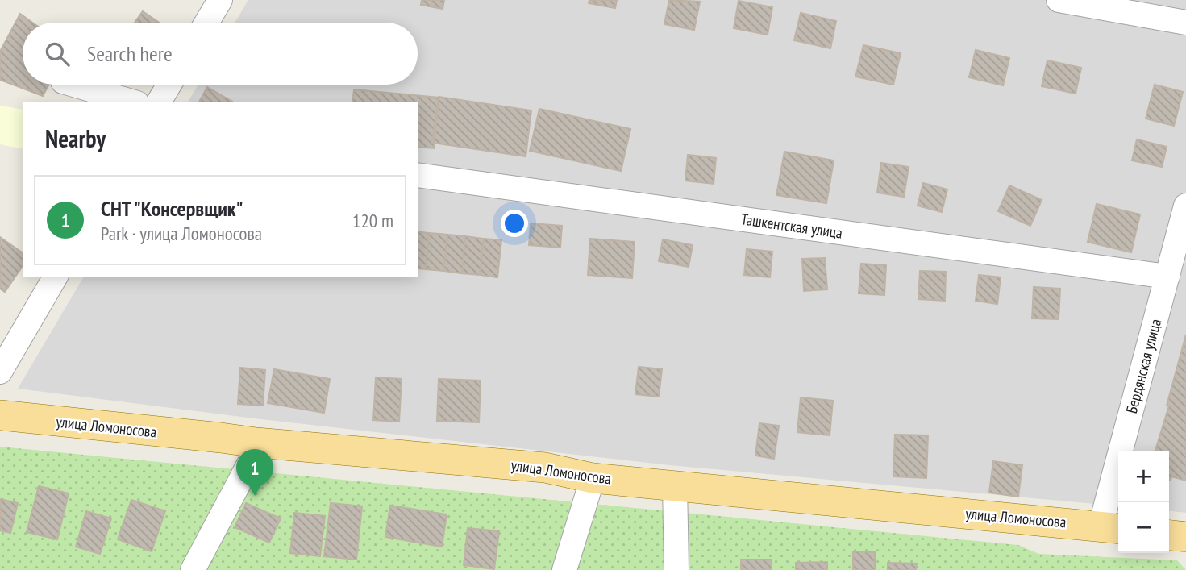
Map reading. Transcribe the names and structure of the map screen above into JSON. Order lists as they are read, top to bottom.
{
  "streets": {
    "main road": ["улица Ломоносова"],
    "street": ["Ташкентская улица", "Бердянская улица"]
  },
  "crossings": [
    ["Ташкентская улица", "Бердянская улица"],
    ["Бердянская улица", "улица Ломоносова"]
  ],
  "page": {
    "search": "Search here",
    "heading": "Nearby",
    "list": [
      {
        "mark": "1",
        "name": "СНТ \"Консервщик\"",
        "note": "Park · улица Ломоносова",
        "value": "120 m"
      }
    ],
    "pins": "1",
    "map_buttons": ["+", "−"]
  }
}
